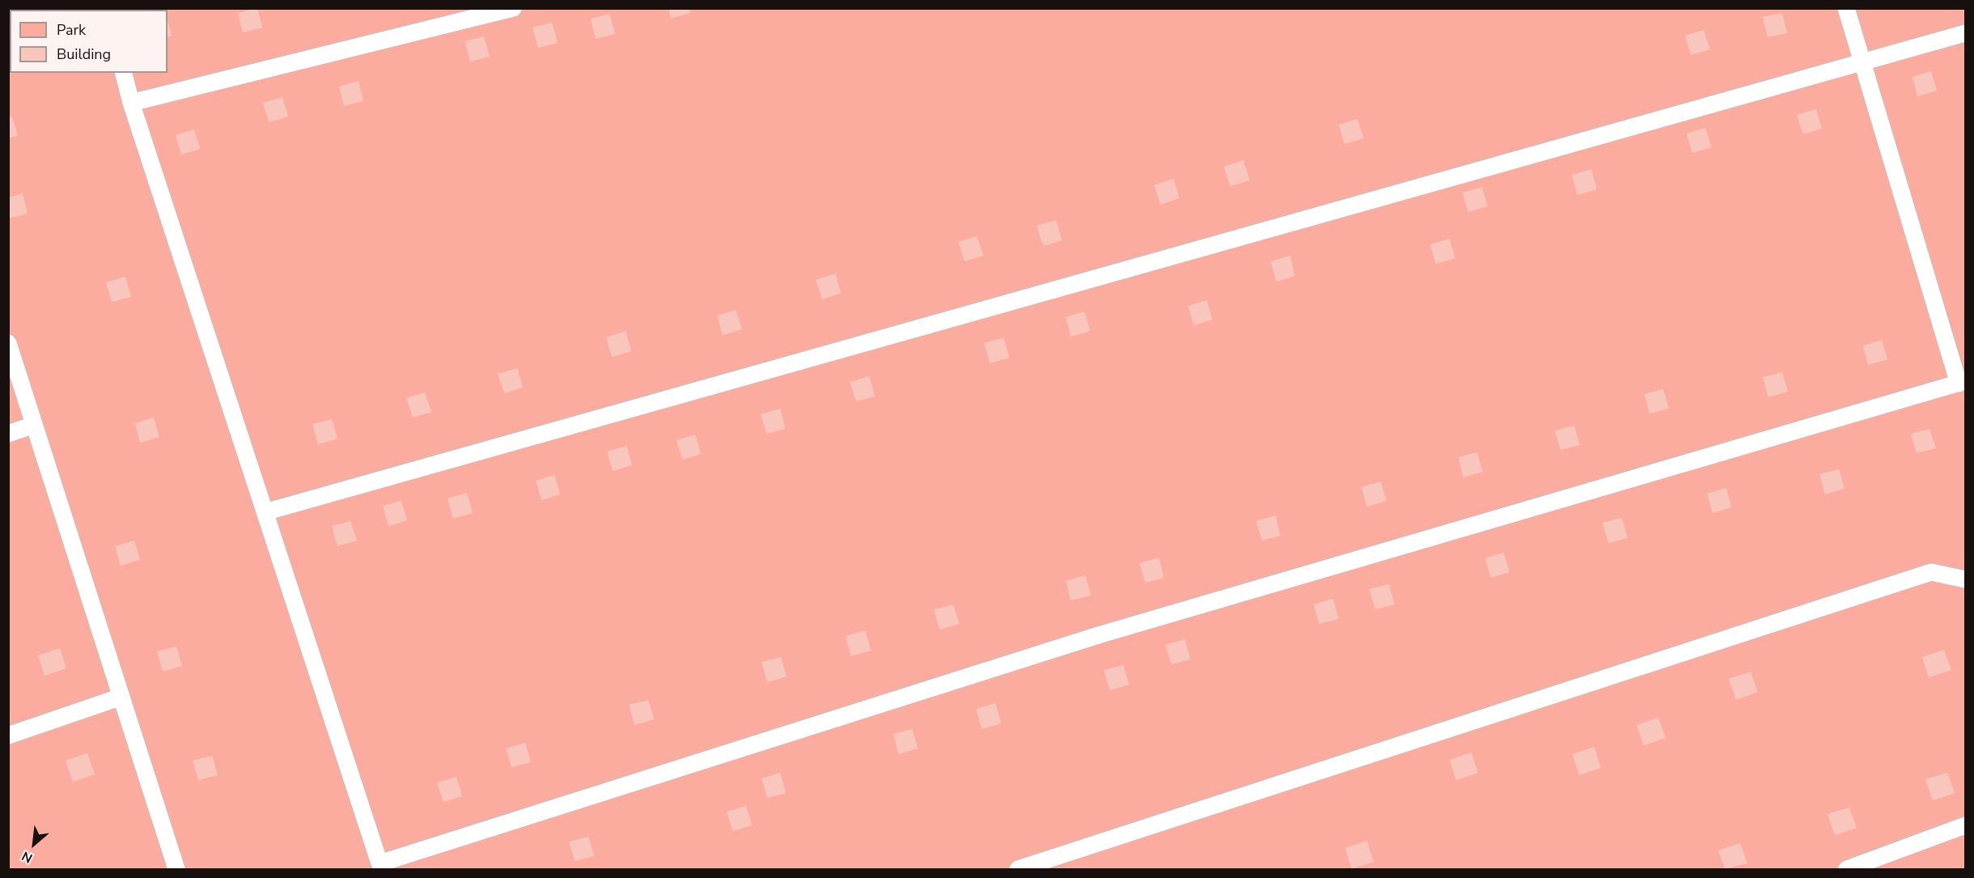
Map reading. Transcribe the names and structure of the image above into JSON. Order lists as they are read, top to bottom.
{
  "legend": ["Park", "Building"],
  "north": "bottom left"
}
